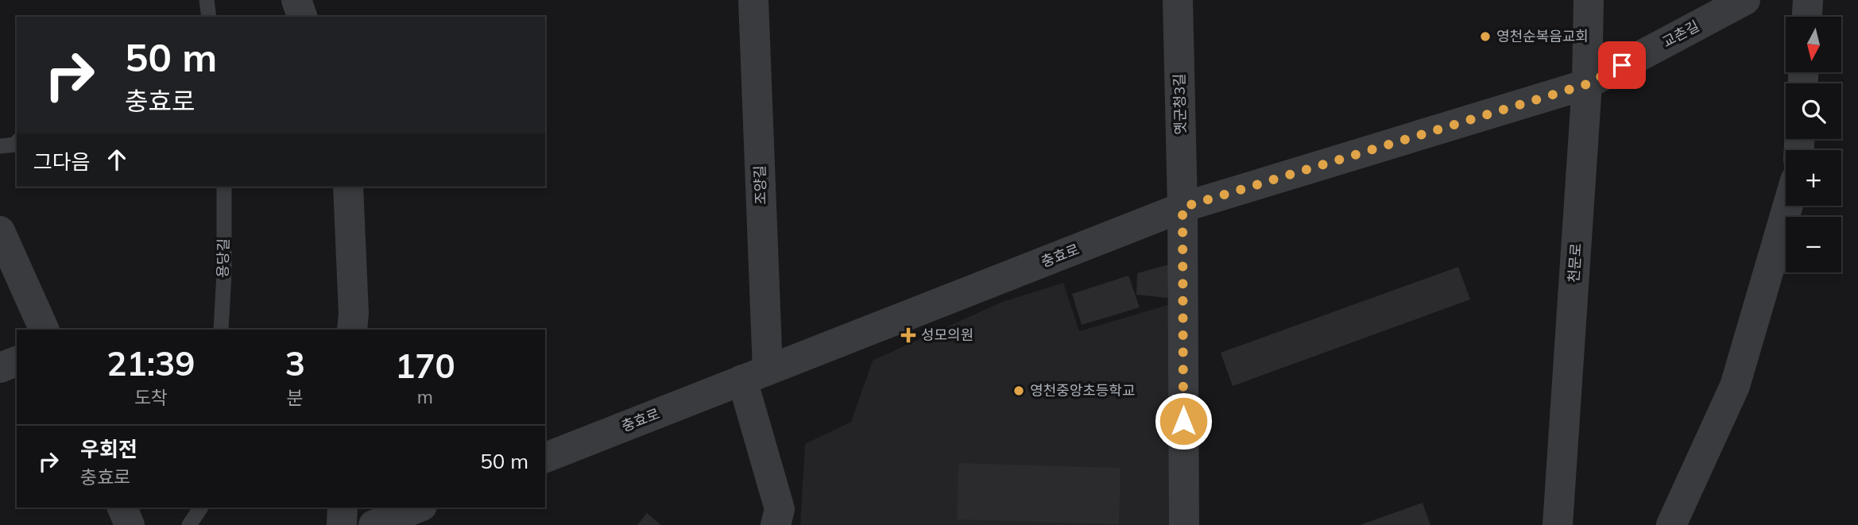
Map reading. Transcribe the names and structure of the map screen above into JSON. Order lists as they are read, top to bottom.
{
  "streets": {
    "street": [
      "교촌길",
      "옛군청3길",
      "조양길",
      "충효로",
      "천문로"
    ],
    "lane": ["용당길"]
  },
  "crossings": [
    ["교촌길", "충효로"],
    ["교촌길", "천문로"],
    ["옛군청3길", "충효로"],
    ["조양길", "충효로"],
    ["충효로", "천문로"]
  ],
  "places": {
    "other": ["영천순복음교회", "영천중앙초등학교"],
    "health": ["성모의원"]
  },
  "north": "bottom",
  "page": {
    "map_buttons": ["+", "−"],
    "turn": ["50 m", "충효로"],
    "then": "그다음",
    "eta": [
      "21:39",
      "도착",
      "3",
      "분",
      "170",
      "m"
    ],
    "list": [
      {
        "name": "우회전",
        "note": "충효로",
        "value": "50 m"
      }
    ]
  }
}
